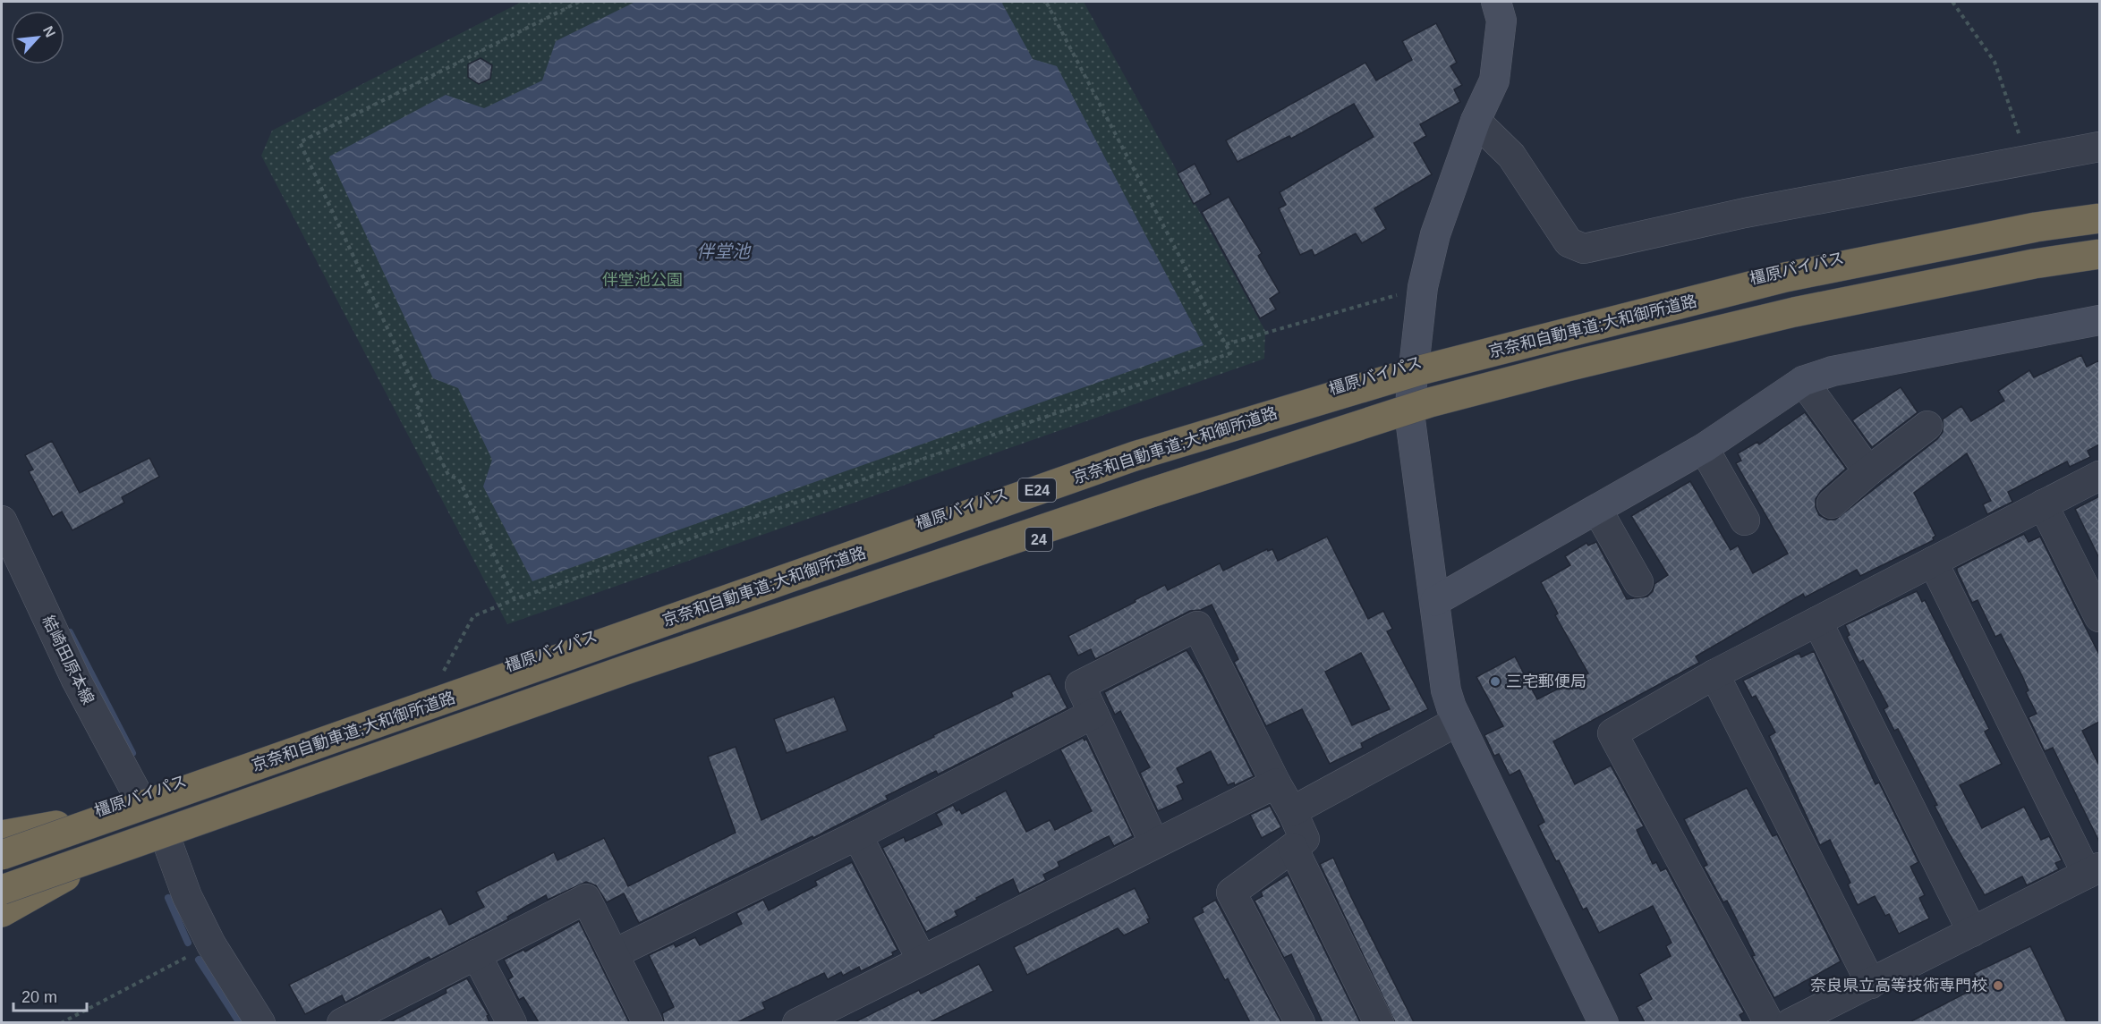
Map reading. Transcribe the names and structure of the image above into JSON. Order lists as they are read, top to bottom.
{
  "streets": {
    "highway": [
      "橿原バイパス",
      "京奈和自動車道;大和御所道路",
      "E24",
      "24"
    ],
    "street": ["結崎田原本線"]
  },
  "crossings": [
    ["橿原バイパス", "結崎田原本線"]
  ],
  "water": ["伴堂池"],
  "parks": ["伴堂池公園"],
  "places": ["三宅郵便局", "奈良県立高等技術専門校"],
  "scale_bar": "20 m",
  "north": "top right"
}
